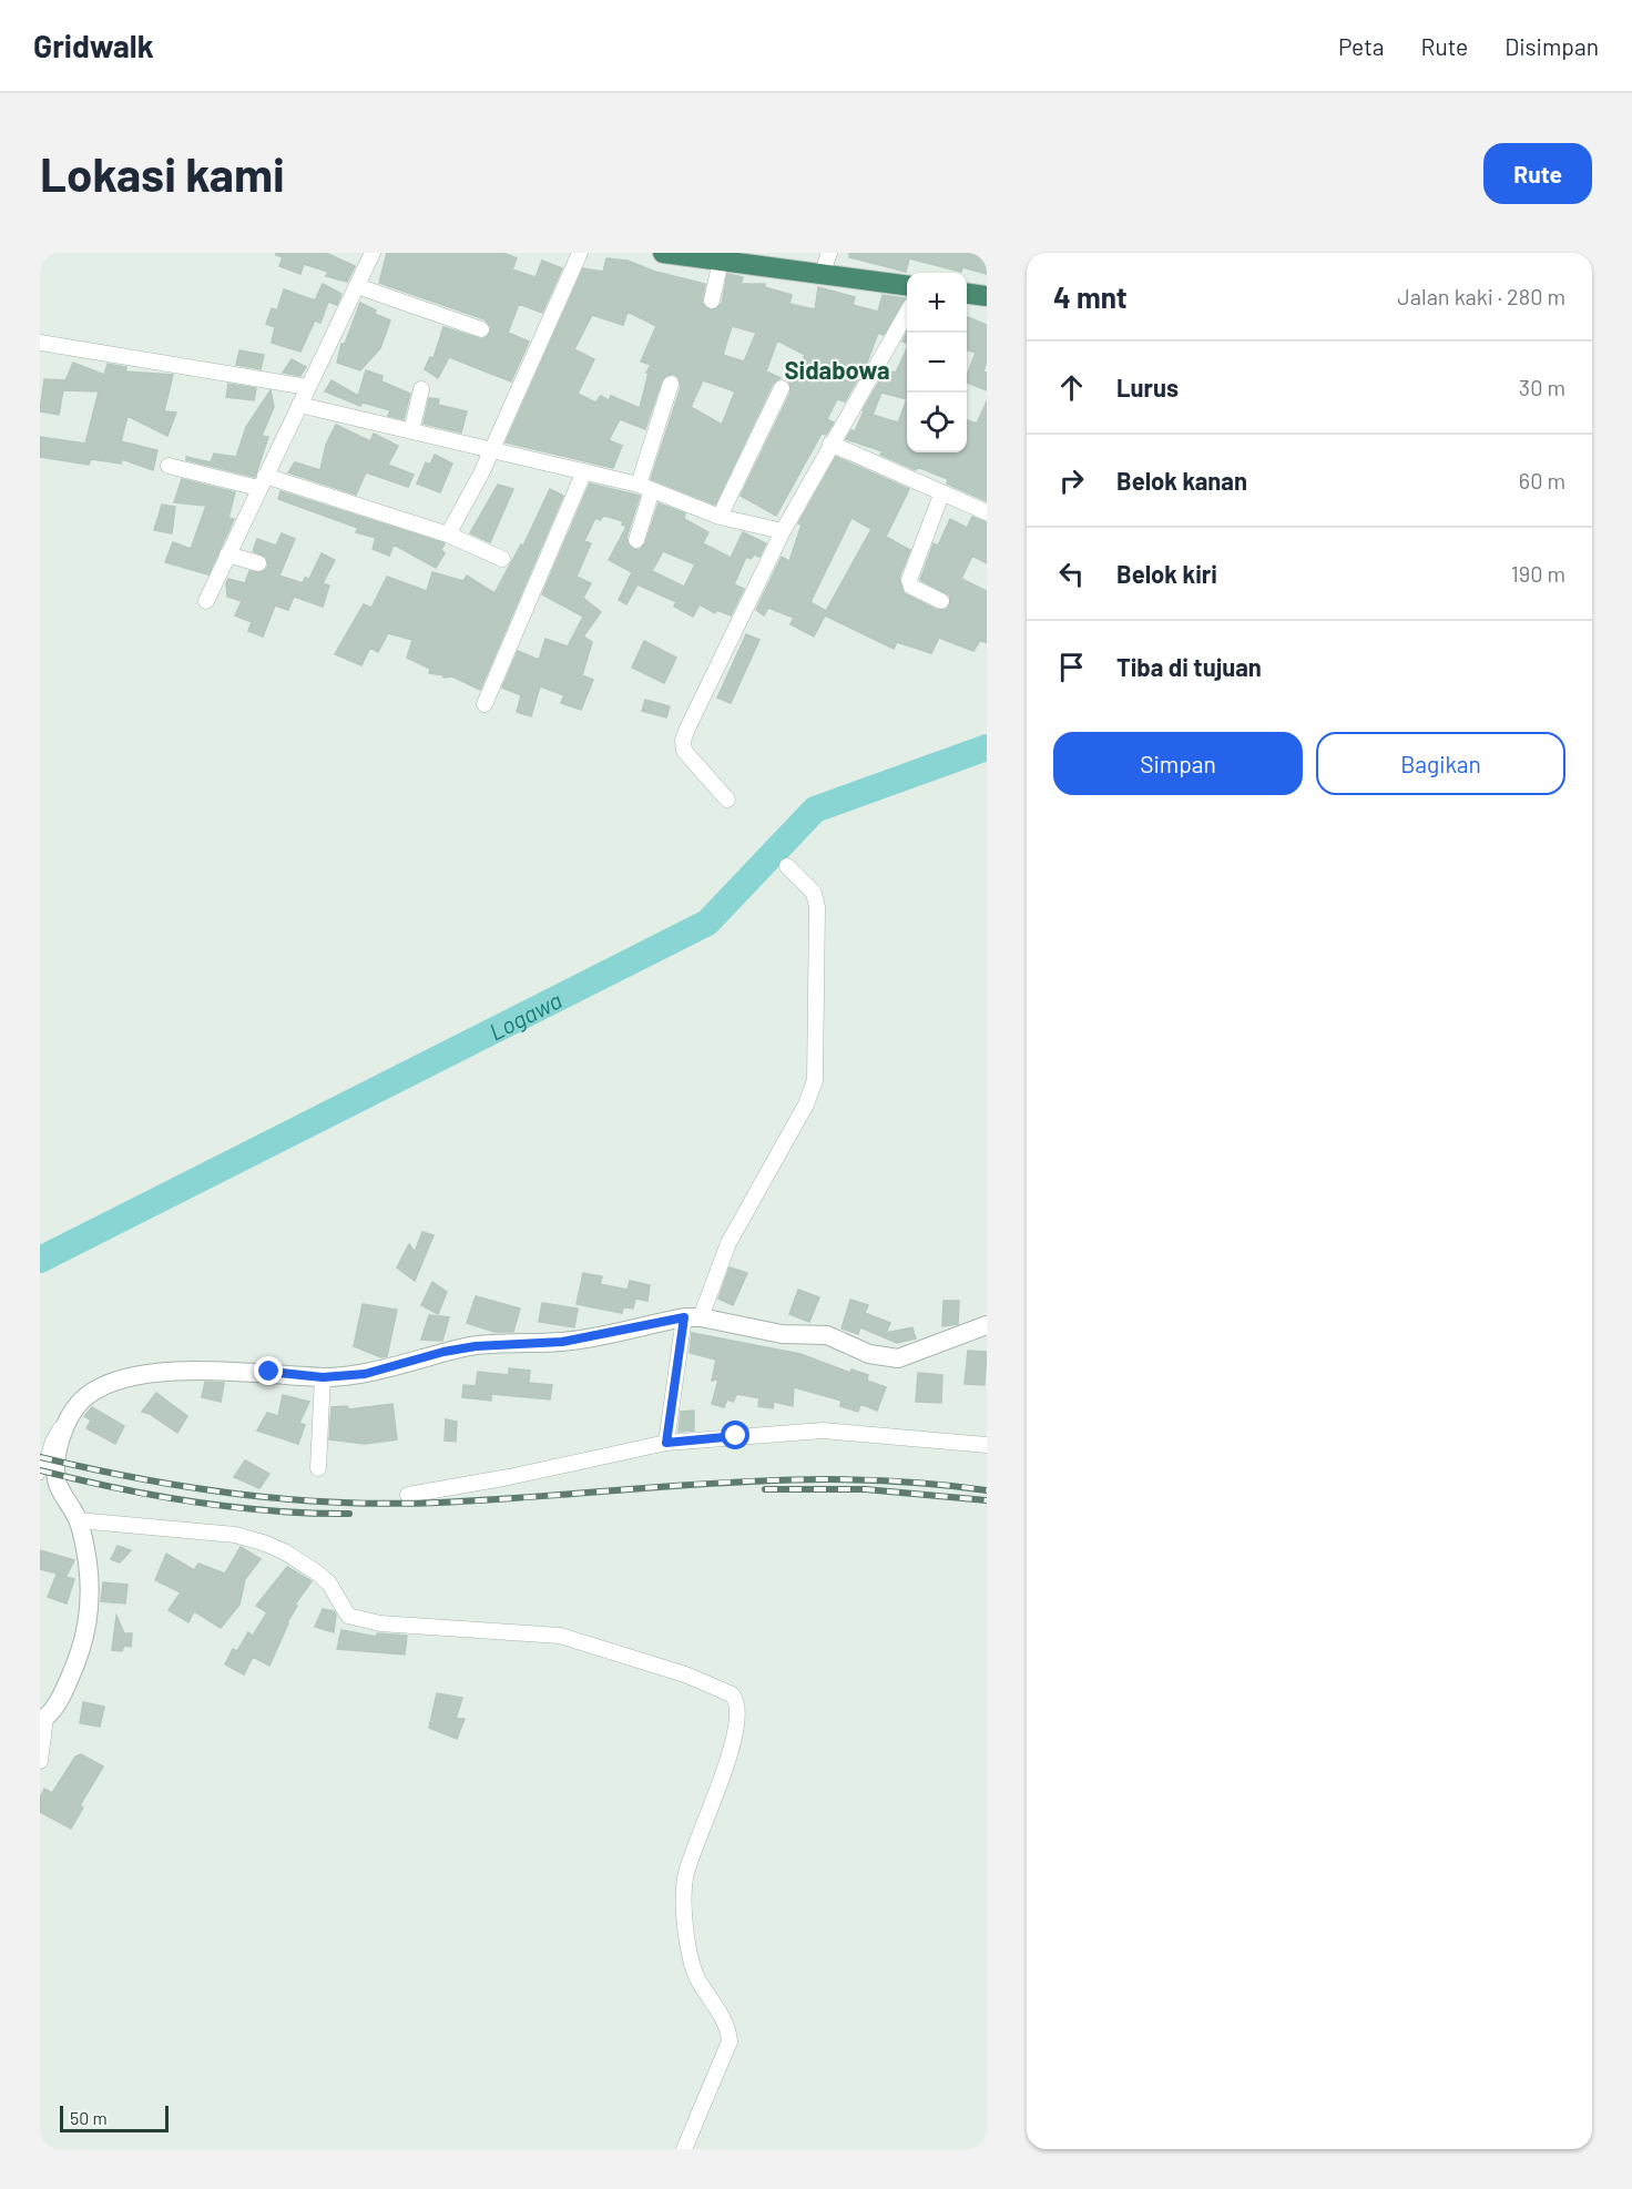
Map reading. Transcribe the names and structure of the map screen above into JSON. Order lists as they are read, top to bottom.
{
  "districts": ["Sidabowa"],
  "water": ["Logawa"],
  "scale_bar": "50 m",
  "page": {
    "header": "Gridwalk",
    "nav": ["Peta", "Rute", "Disimpan"],
    "buttons": [
      "Rute",
      ["Simpan", "Bagikan"]
    ],
    "title": "Lokasi kami",
    "heading": ["4 mnt", "Jalan kaki · 280 m"],
    "map_buttons": ["+", "−"],
    "list": [
      ["Lurus", "30 m"],
      ["Belok kanan", "60 m"],
      ["Belok kiri", "190 m"],
      "Tiba di tujuan"
    ],
    "scale": "50 m"
  }
}
